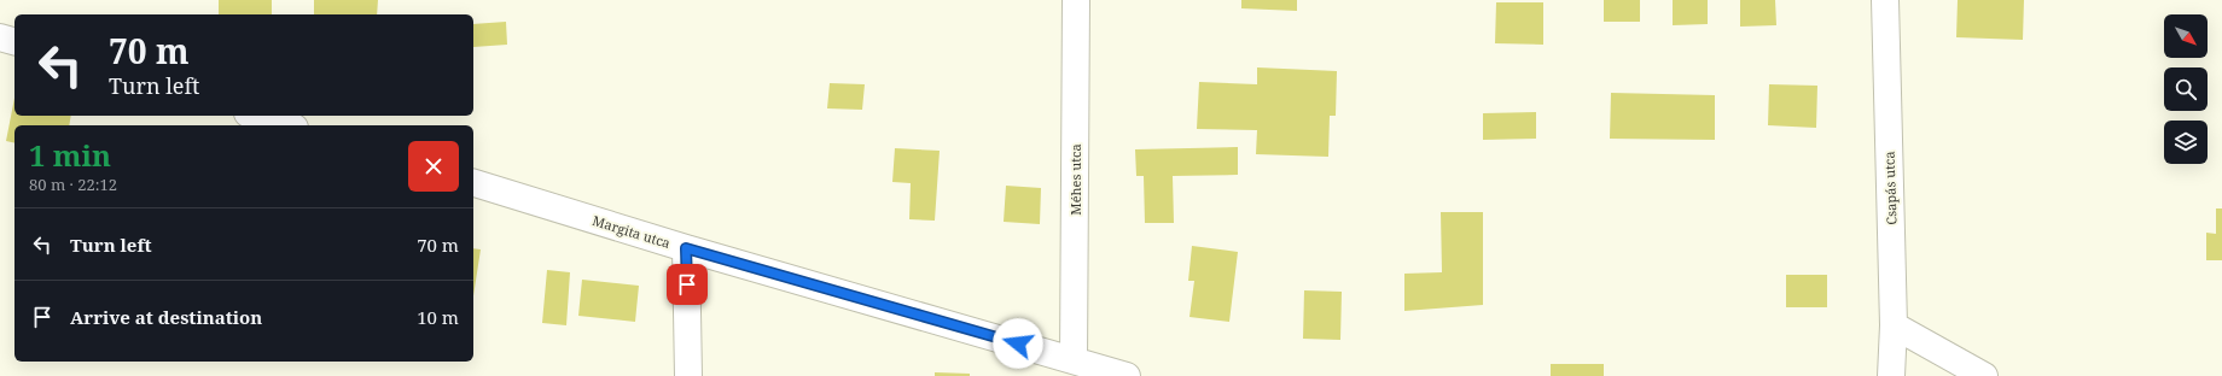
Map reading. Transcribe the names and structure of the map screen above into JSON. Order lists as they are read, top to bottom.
{
  "streets": {
    "street": ["Méhes utca", "Csapás utca", "Margita utca"]
  },
  "crossings": [
    ["Méhes utca", "Margita utca"]
  ],
  "north": "bottom right",
  "page": {
    "turn": ["70 m", "Turn left"],
    "heading": ["1 min", "80 m · 22:12"],
    "list": [
      {
        "name": "Turn left",
        "value": "70 m"
      },
      {
        "name": "Arrive at destination",
        "value": "10 m"
      }
    ]
  }
}
